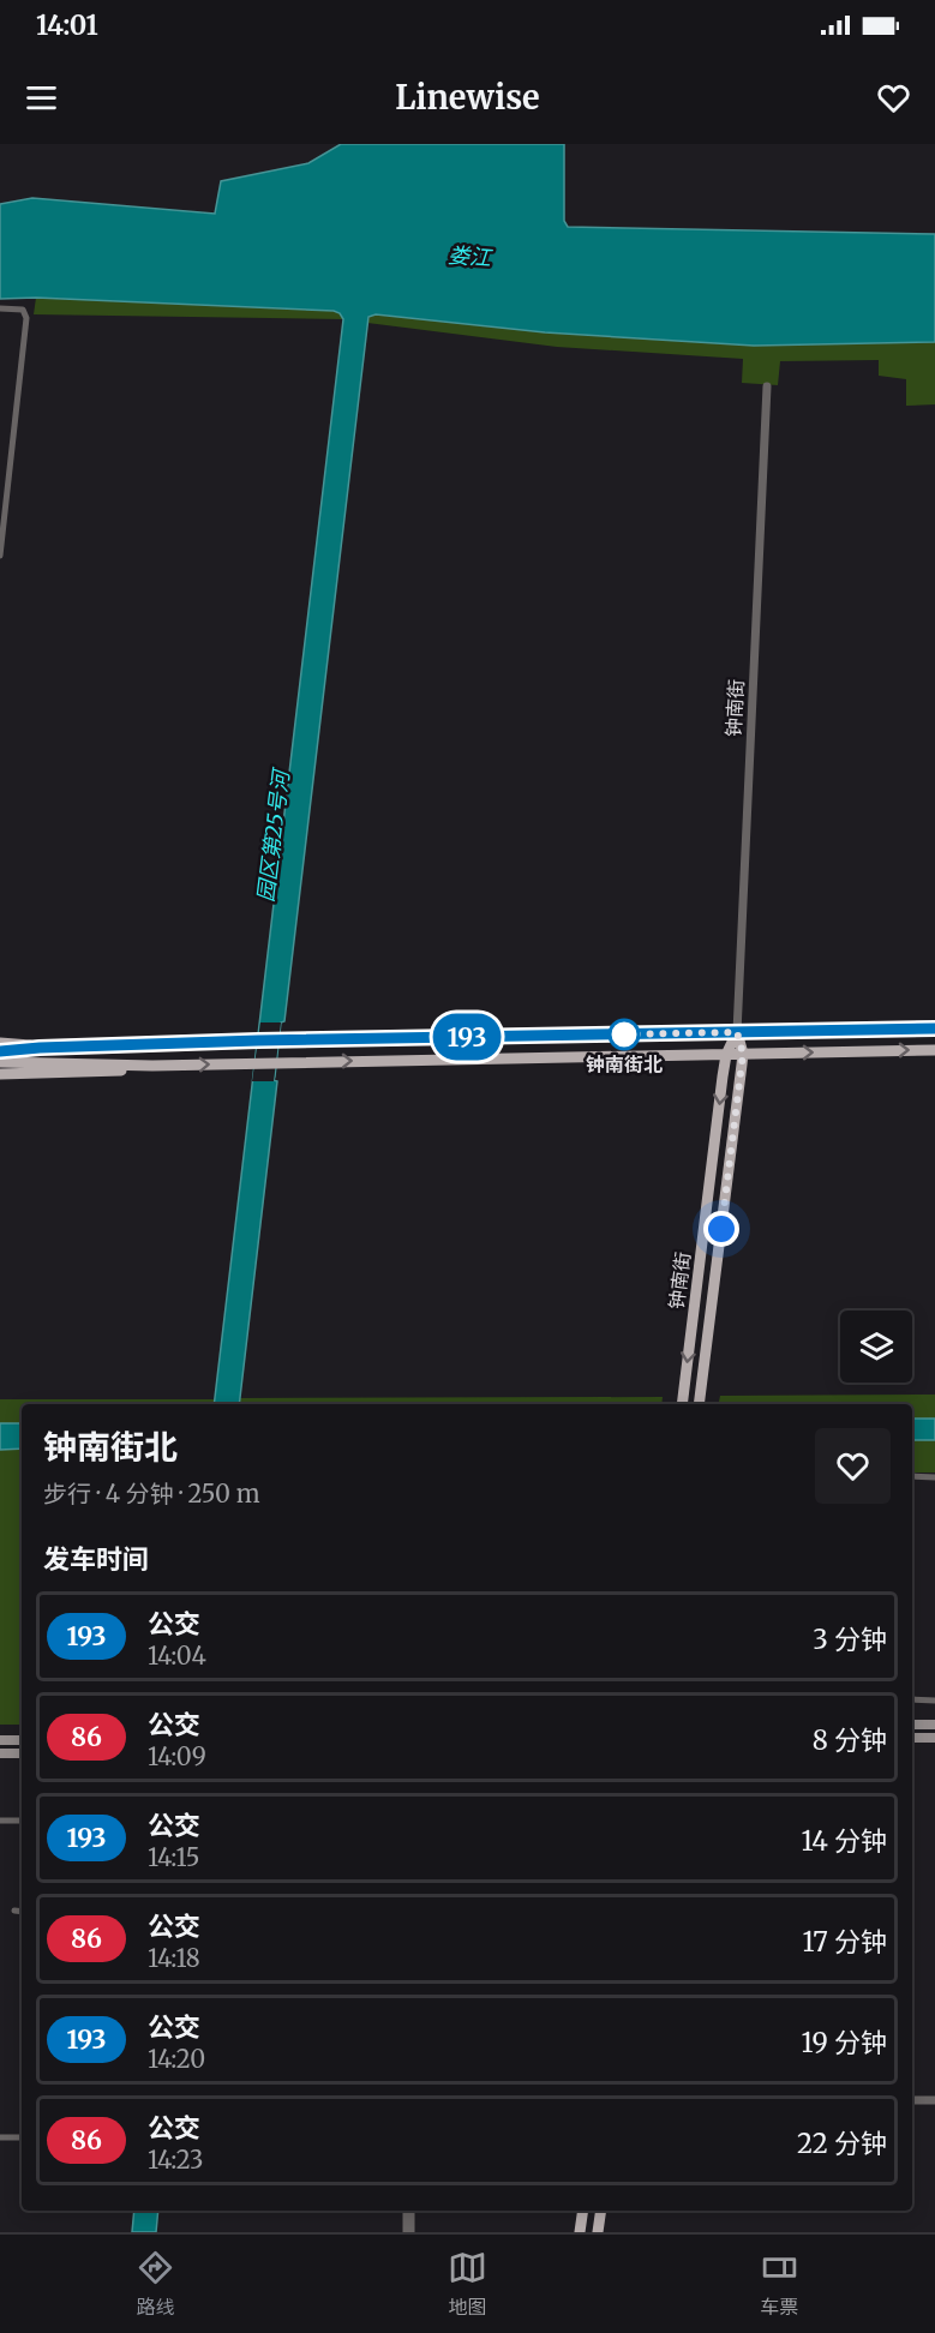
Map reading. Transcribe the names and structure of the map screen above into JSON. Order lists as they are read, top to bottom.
{
  "streets": {
    "main road": ["钟南街"]
  },
  "water": ["娄江", "园区第25号河"],
  "places": ["钟南街北"],
  "lines": ["bus line 193"],
  "page": {
    "status": "14:01",
    "header": "Linewise",
    "on_map": "193",
    "heading": [
      ["钟南街北", "步行 · 4 分钟 · 250 m"],
      "发车时间"
    ],
    "list": [
      {
        "mark": "193",
        "name": "公交",
        "note": "14:04",
        "value": "3 分钟"
      },
      {
        "mark": "86",
        "name": "公交",
        "note": "14:09",
        "value": "8 分钟"
      },
      {
        "mark": "193",
        "name": "公交",
        "note": "14:15",
        "value": "14 分钟"
      },
      {
        "mark": "86",
        "name": "公交",
        "note": "14:18",
        "value": "17 分钟"
      },
      {
        "mark": "193",
        "name": "公交",
        "note": "14:20",
        "value": "19 分钟"
      },
      {
        "mark": "86",
        "name": "公交",
        "note": "14:23",
        "value": "22 分钟"
      }
    ],
    "tabs": ["路线", "地图", "车票"]
  }
}
